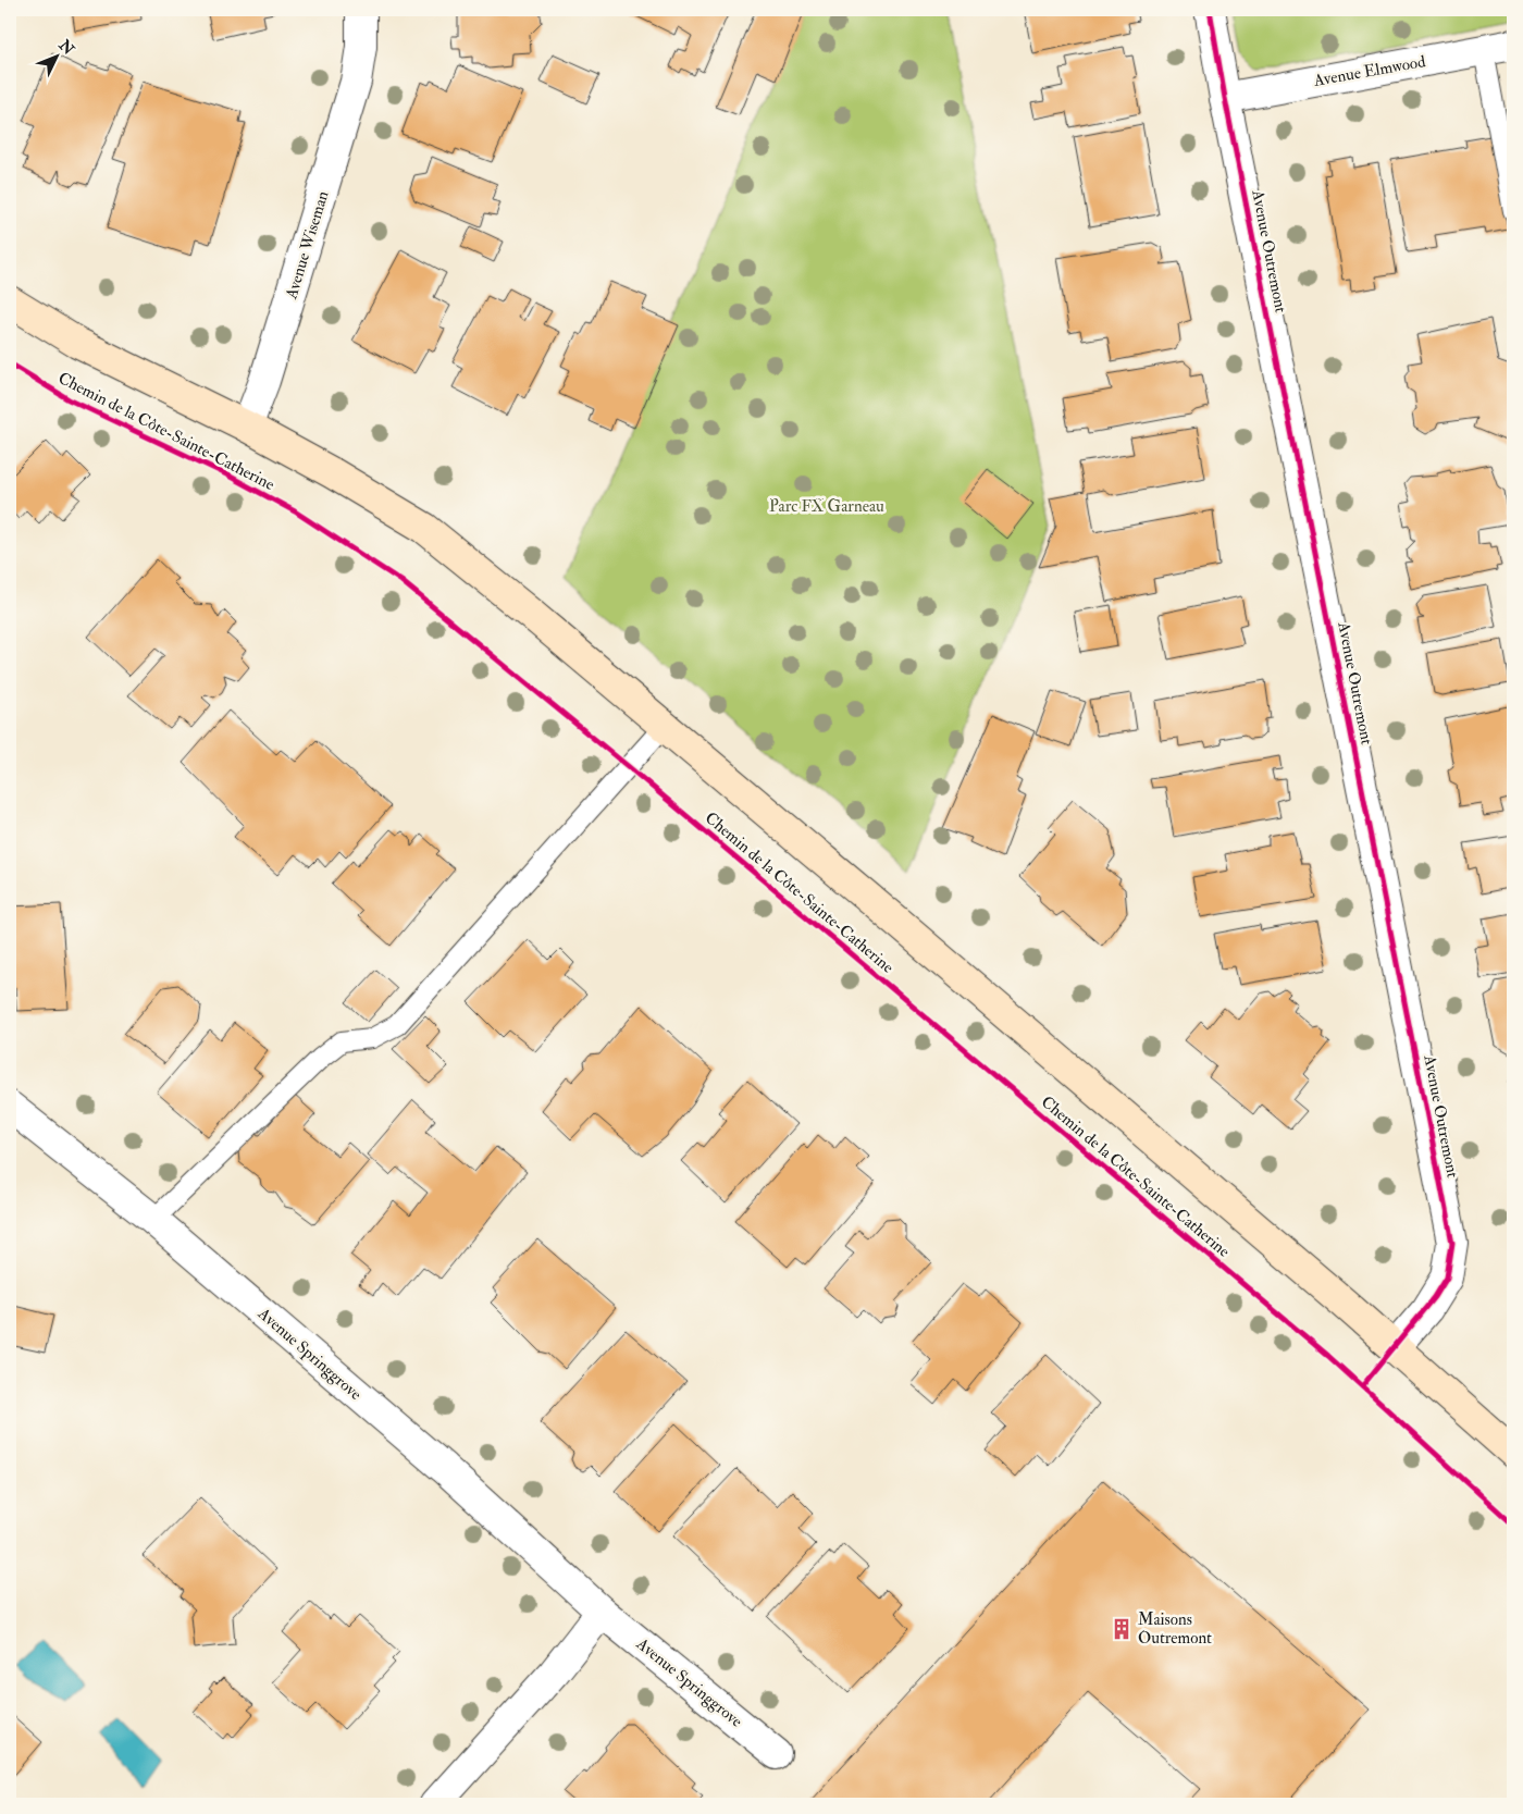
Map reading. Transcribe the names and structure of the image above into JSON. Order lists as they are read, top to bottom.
{
  "streets": {
    "street": [
      "Avenue Elmwood",
      "Avenue Wiseman",
      "Avenue Outremont",
      "Avenue Springgrove"
    ],
    "cycle path": ["Chemin de la Côte-Sainte-Catherine"]
  },
  "crossings": [
    ["Avenue Elmwood", "Avenue Outremont"]
  ],
  "parks": ["Parc FX Garneau"],
  "places": {
    "building": ["Maisons Outremont"]
  },
  "north": "top right"
}
